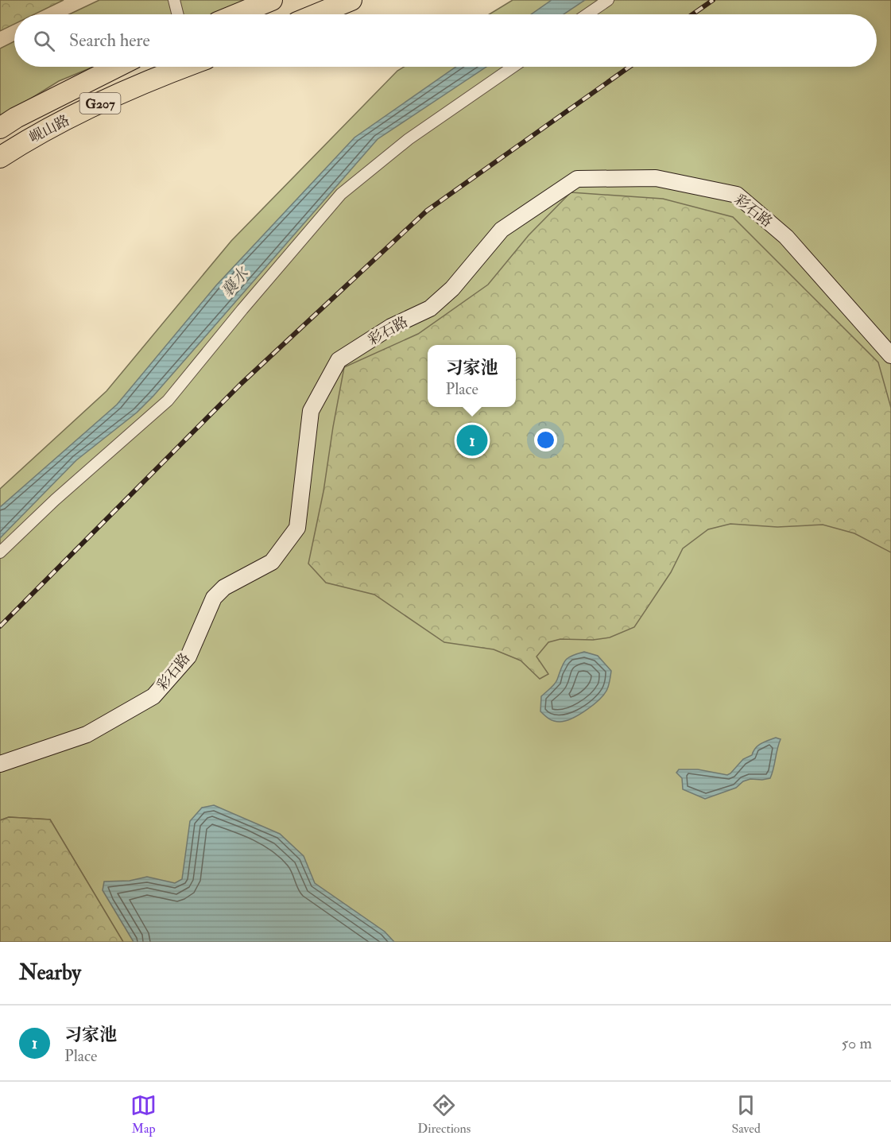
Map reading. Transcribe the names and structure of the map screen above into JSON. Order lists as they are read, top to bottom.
{
  "streets": {
    "highway": ["G207", "岘山路"],
    "street": ["彩石路"]
  },
  "water": ["襄水"],
  "page": {
    "search": "Search here",
    "popup": ["习家池", "Place"],
    "pins": "1",
    "heading": "Nearby",
    "list": [
      {
        "mark": "1",
        "name": "习家池",
        "note": "Place",
        "value": "50 m"
      }
    ],
    "nav": ["Map", "Directions", "Saved"]
  }
}
